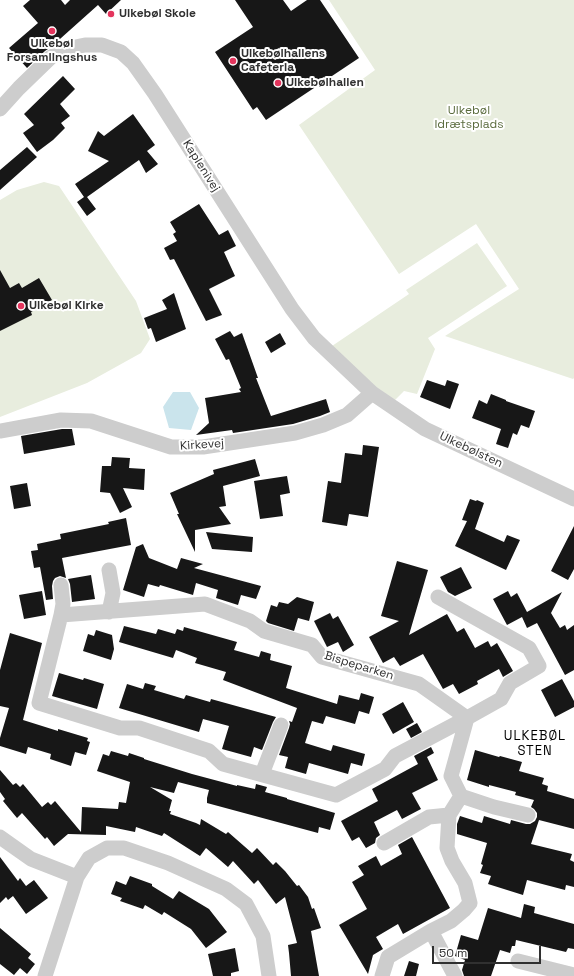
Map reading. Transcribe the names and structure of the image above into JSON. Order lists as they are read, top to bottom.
{
  "streets": {
    "street": [
      "Kaplenivej",
      "Kirkevej",
      "Ulkebølsten",
      "Bispeparken"
    ]
  },
  "crossings": [
    ["Kaplenivej", "Kirkevej"],
    ["Kaplenivej", "Ulkebølsten"],
    ["Kirkevej", "Ulkebølsten"]
  ],
  "districts": ["ULKEBØL STEN"],
  "parks": ["Ulkebøl Idrætsplads"],
  "places": [
    "Ulkebøl Skole",
    "Ulkebøl Forsamlingshus",
    "Ulkebølhallens Cafeteria",
    "Ulkebølhallen",
    "Ulkebøl Kirke"
  ],
  "scale_bar": "50 m"
}
